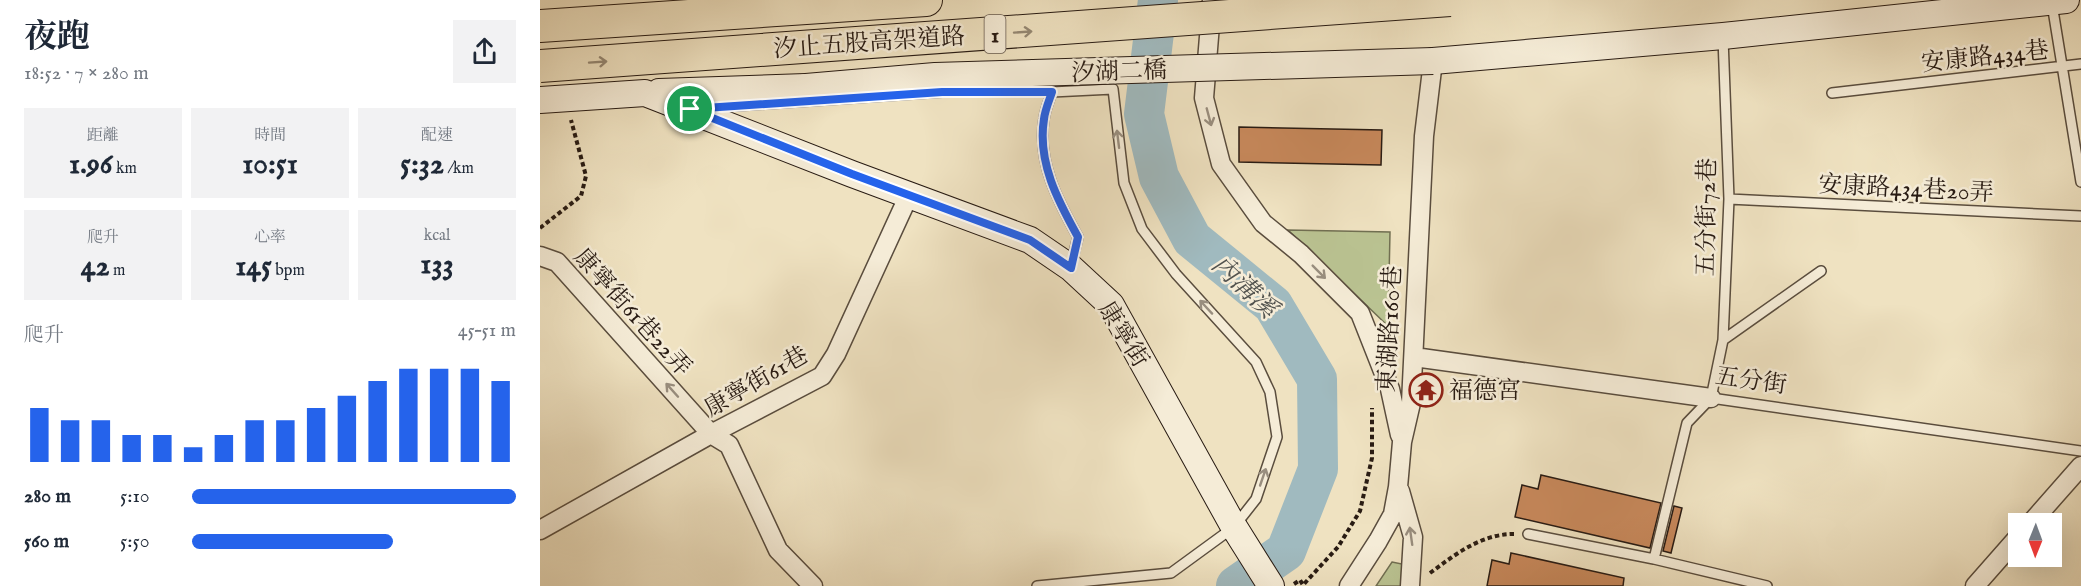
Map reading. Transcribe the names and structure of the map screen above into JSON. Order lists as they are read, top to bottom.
{
  "streets": {
    "highway": ["1", "汐止五股高架道路"],
    "street": [
      "汐湖二橋",
      "康寧街61巷22弄",
      "東湖路160巷",
      "康寧街",
      "五分街",
      "康寧街61巷"
    ],
    "lane": ["安康路434巷", "安康路434巷20弄", "五分街72巷"]
  },
  "crossings": [
    ["汐湖二橋", "五分街72巷"],
    ["汐湖二橋", "東湖路160巷"],
    ["汐湖二橋", "康寧街"],
    ["安康路434巷20弄", "五分街72巷"],
    ["五分街72巷", "五分街"],
    ["康寧街61巷22弄", "康寧街61巷"],
    ["東湖路160巷", "五分街"],
    ["康寧街", "康寧街61巷"]
  ],
  "one_way": ["康寧街61巷22弄"],
  "water": ["內溝溪"],
  "places": {
    "temple": ["福德宮"]
  },
  "north": "bottom",
  "page": {
    "heading": ["夜跑", "18:52 · 7 × 280 m"],
    "stats": [
      ["距離", "1.96 km"],
      ["時間", "10:51"],
      ["配速", "5:32 /km"],
      ["爬升", "42 m"],
      ["心率", "145 bpm"],
      ["kcal", "133"]
    ],
    "chart": ["爬升", "45–51 m"],
    "list": [
      {
        "name": "280 m",
        "note": "5:10"
      },
      {
        "name": "560 m",
        "note": "5:50"
      }
    ]
  }
}
